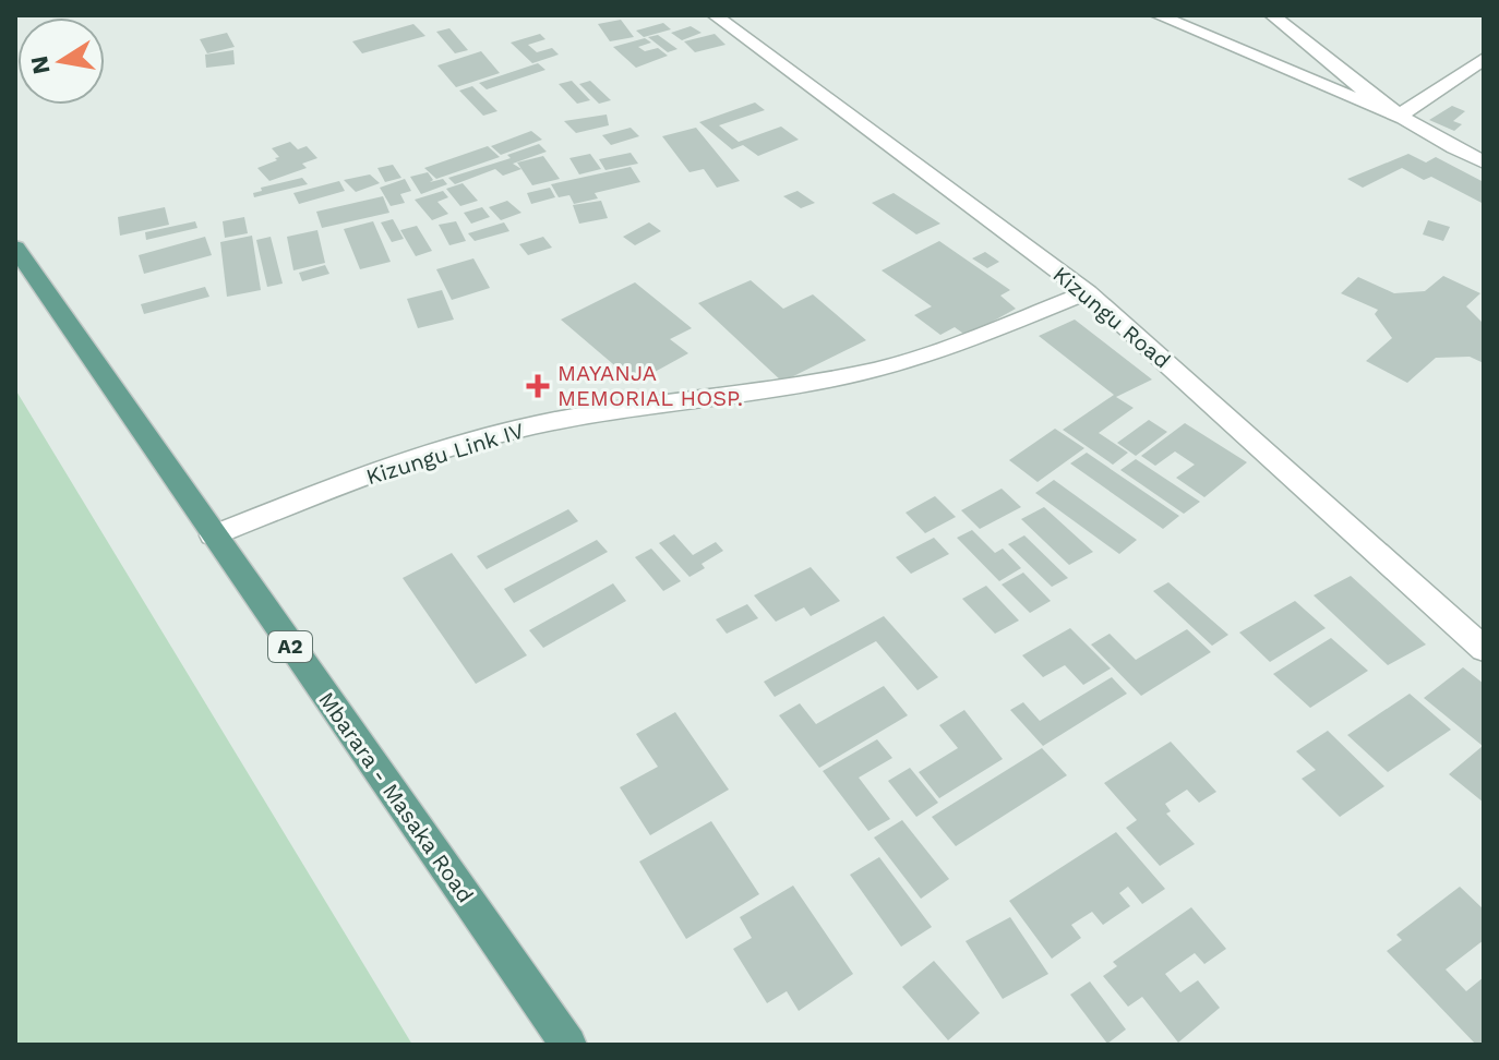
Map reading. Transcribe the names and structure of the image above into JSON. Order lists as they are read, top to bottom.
{
  "streets": {
    "main road": ["A2", "Mbarara - Masaka Road"],
    "street": ["Kizungu Road", "Kizungu Link IV"]
  },
  "crossings": [
    ["Kizungu Road", "Kizungu Link IV"],
    ["Kizungu Link IV", "Mbarara - Masaka Road"]
  ],
  "places": {
    "health": ["MAYANJA MEMORIAL HOSP."]
  },
  "north": "left"
}
